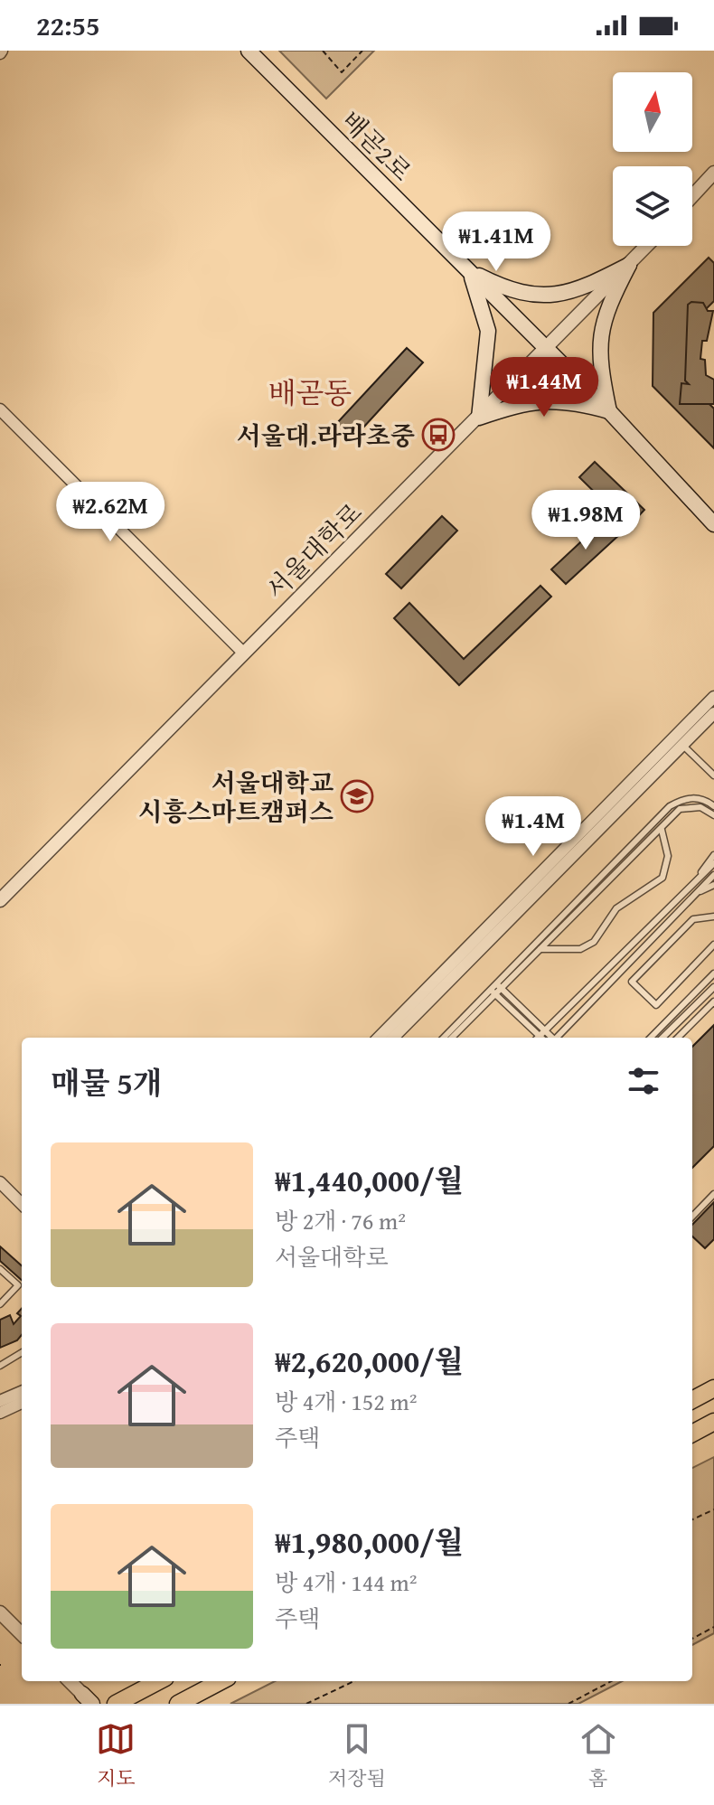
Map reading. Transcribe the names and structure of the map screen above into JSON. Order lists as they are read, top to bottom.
{
  "streets": {
    "main road": ["배곧2로"],
    "street": ["서울대학로"]
  },
  "crossings": [
    ["배곧2로", "서울대학로"]
  ],
  "districts": ["배곧동"],
  "places": {
    "bus stop": ["서울대.라라초중"],
    "school or university": ["서울대학교 시흥스마트캠퍼스"]
  },
  "north": "top",
  "page": {
    "status": "22:55",
    "price": [
      "₩1.41M",
      "₩1.44M",
      "₩2.62M",
      "₩1.98M",
      "₩1.4M"
    ],
    "heading": "매물 5개",
    "list": [
      {
        "name": "₩1,440,000/월",
        "note": "방 2개 · 76 m² · 서울대학로"
      },
      {
        "name": "₩2,620,000/월",
        "note": "방 4개 · 152 m² · 주택"
      },
      {
        "name": "₩1,980,000/월",
        "note": "방 4개 · 144 m² · 주택"
      }
    ],
    "tabs": ["지도", "저장됨", "홈"]
  }
}
